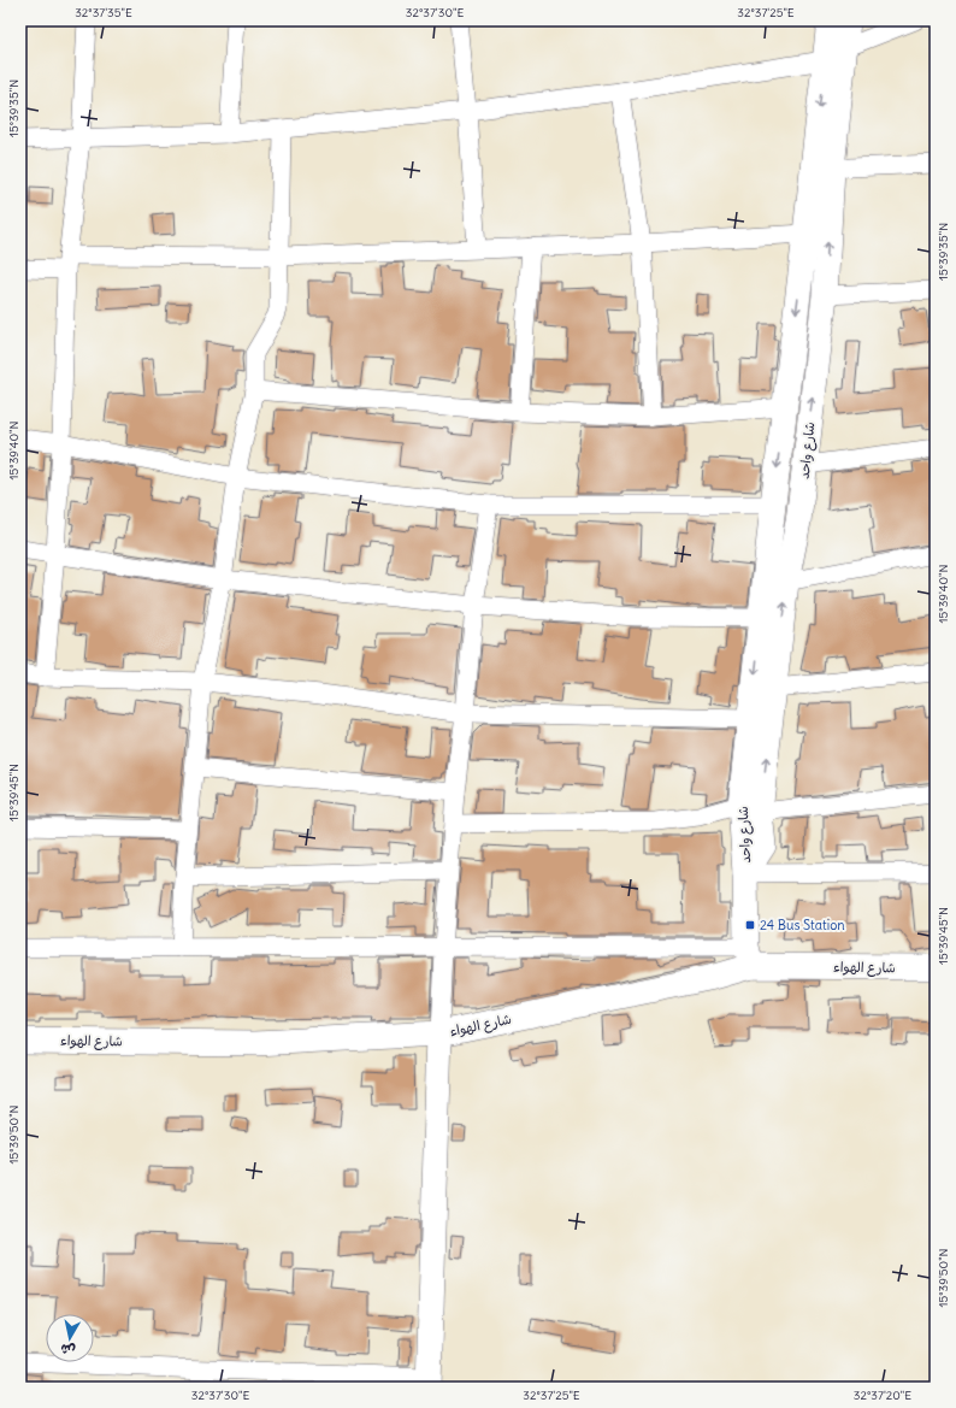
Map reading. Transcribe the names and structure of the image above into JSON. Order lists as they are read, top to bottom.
{
  "streets": {
    "street": ["شارع واحد", "شارع الهواء"]
  },
  "crossings": [
    ["شارع واحد", "شارع الهواء"]
  ],
  "places": {
    "transit": ["24 Bus Station"]
  },
  "north": "bottom",
  "coordinates": [
    "32°37'35\"E",
    "32°37'30\"E",
    "32°37'25\"E",
    "15°39'35\"N",
    "15°39'40\"N",
    "15°39'45\"N",
    "15°39'50\"N",
    "32°37'20\"E"
  ]
}
